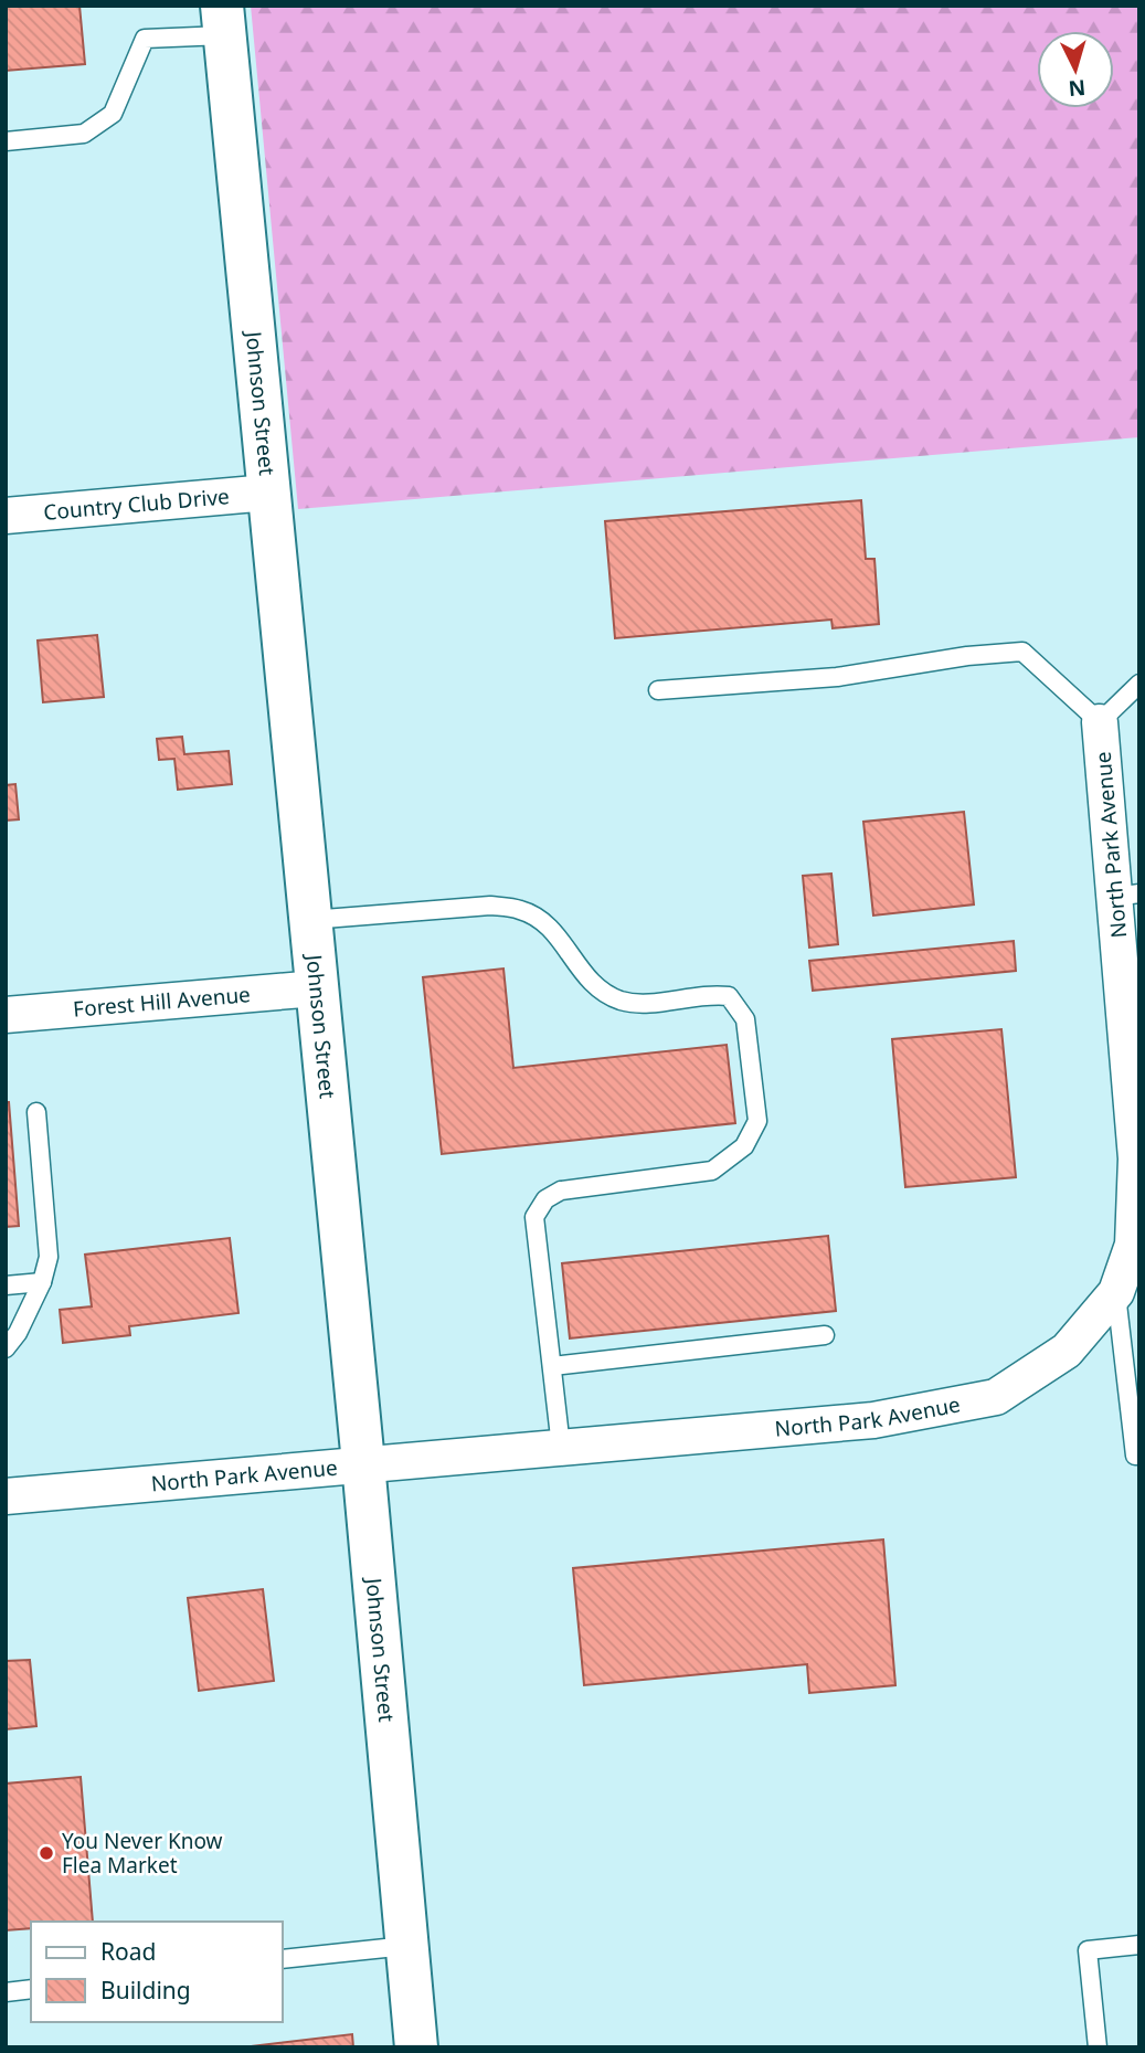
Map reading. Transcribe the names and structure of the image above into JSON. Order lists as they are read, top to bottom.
{
  "streets": {
    "street": [
      "Johnson Street",
      "Country Club Drive",
      "North Park Avenue",
      "Forest Hill Avenue"
    ]
  },
  "crossings": [
    ["Johnson Street", "Country Club Drive"],
    ["Johnson Street", "North Park Avenue"],
    ["Johnson Street", "Forest Hill Avenue"]
  ],
  "places": ["You Never Know Flea Market"],
  "legend": ["Road", "Building"],
  "north": "bottom"
}
